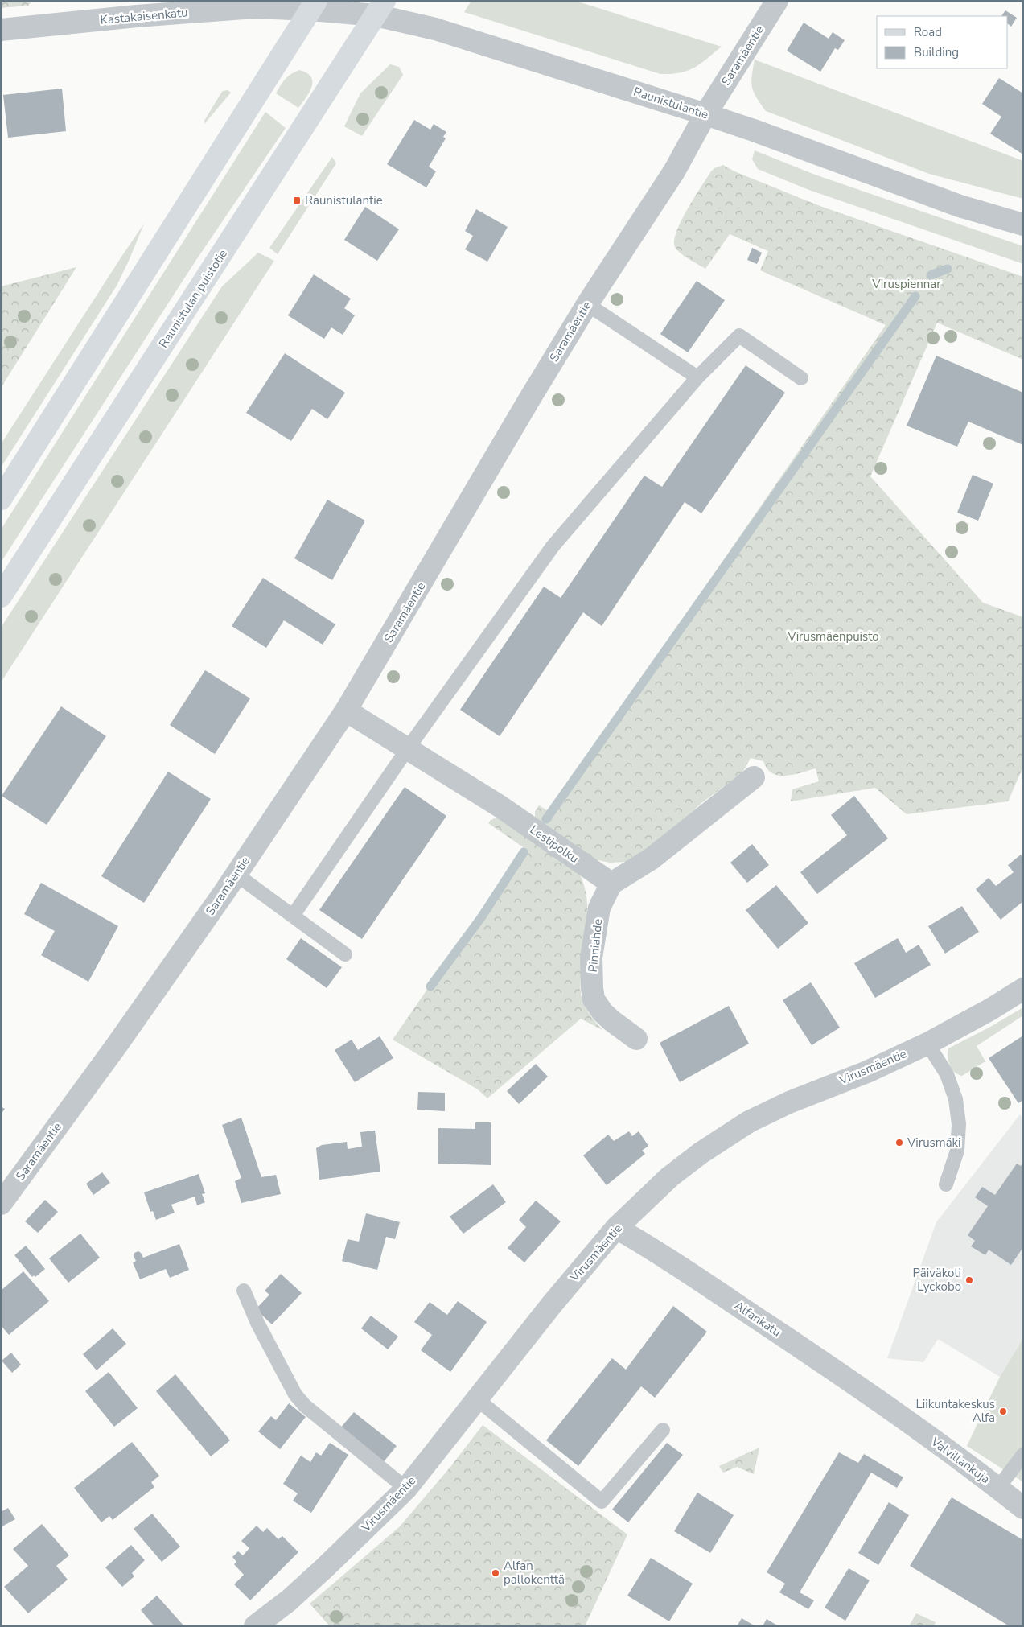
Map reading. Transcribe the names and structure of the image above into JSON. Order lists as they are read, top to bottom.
{
  "streets": {
    "main road": ["Raunistulan puistotie"],
    "street": [
      "Kastakaisenkatu",
      "Saramäentie",
      "Raunistulantie",
      "Lestipolku",
      "Pinniahde",
      "Virusmäentie",
      "Alfankatu",
      "Valvillankuja"
    ]
  },
  "crossings": [
    ["Kastakaisenkatu", "Raunistulantie"],
    ["Saramäentie", "Raunistulantie"],
    ["Saramäentie", "Lestipolku"],
    ["Raunistulantie", "Raunistulan puistotie"],
    ["Lestipolku", "Pinniahde"],
    ["Virusmäentie", "Alfankatu"],
    ["Alfankatu", "Valvillankuja"]
  ],
  "parks": ["Viruspiennar", "Virusmäenpuisto"],
  "places": {
    "transit": ["Raunistulantie"],
    "other": [
      "Virusmäki",
      "Päiväkoti Lyckobo",
      "Liikuntakeskus Alfa",
      "Alfan pallokenttä"
    ]
  },
  "legend": ["Road", "Building"]
}
